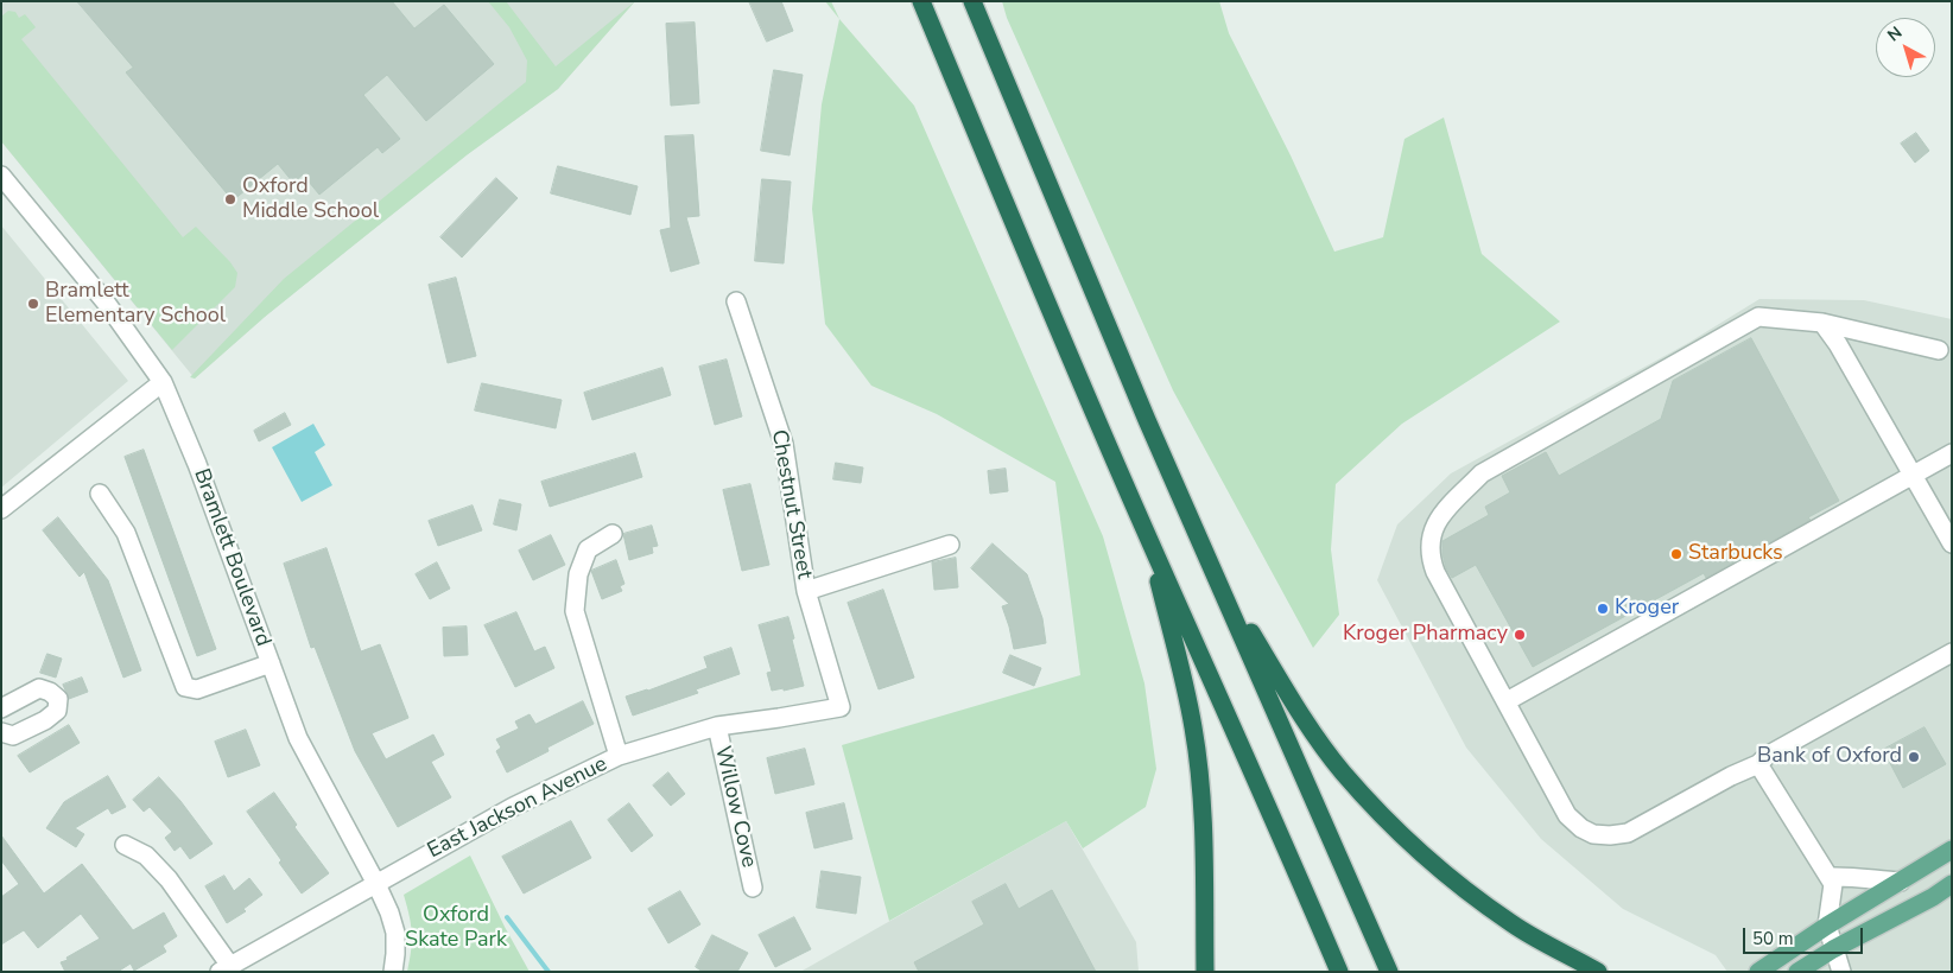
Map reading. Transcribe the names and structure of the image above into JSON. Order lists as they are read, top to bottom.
{
  "streets": {
    "street": [
      "Chestnut Street",
      "Bramlett Boulevard",
      "Willow Cove",
      "East Jackson Avenue"
    ]
  },
  "crossings": [
    ["Chestnut Street", "East Jackson Avenue"],
    ["Bramlett Boulevard", "East Jackson Avenue"],
    ["Willow Cove", "East Jackson Avenue"]
  ],
  "parks": ["Oxford Skate Park"],
  "places": [
    "Oxford Middle School",
    "Bramlett Elementary School",
    "Starbucks",
    "Kroger",
    "Kroger Pharmacy",
    "Bank of Oxford"
  ],
  "scale_bar": "50 m",
  "north": "top left"
}
